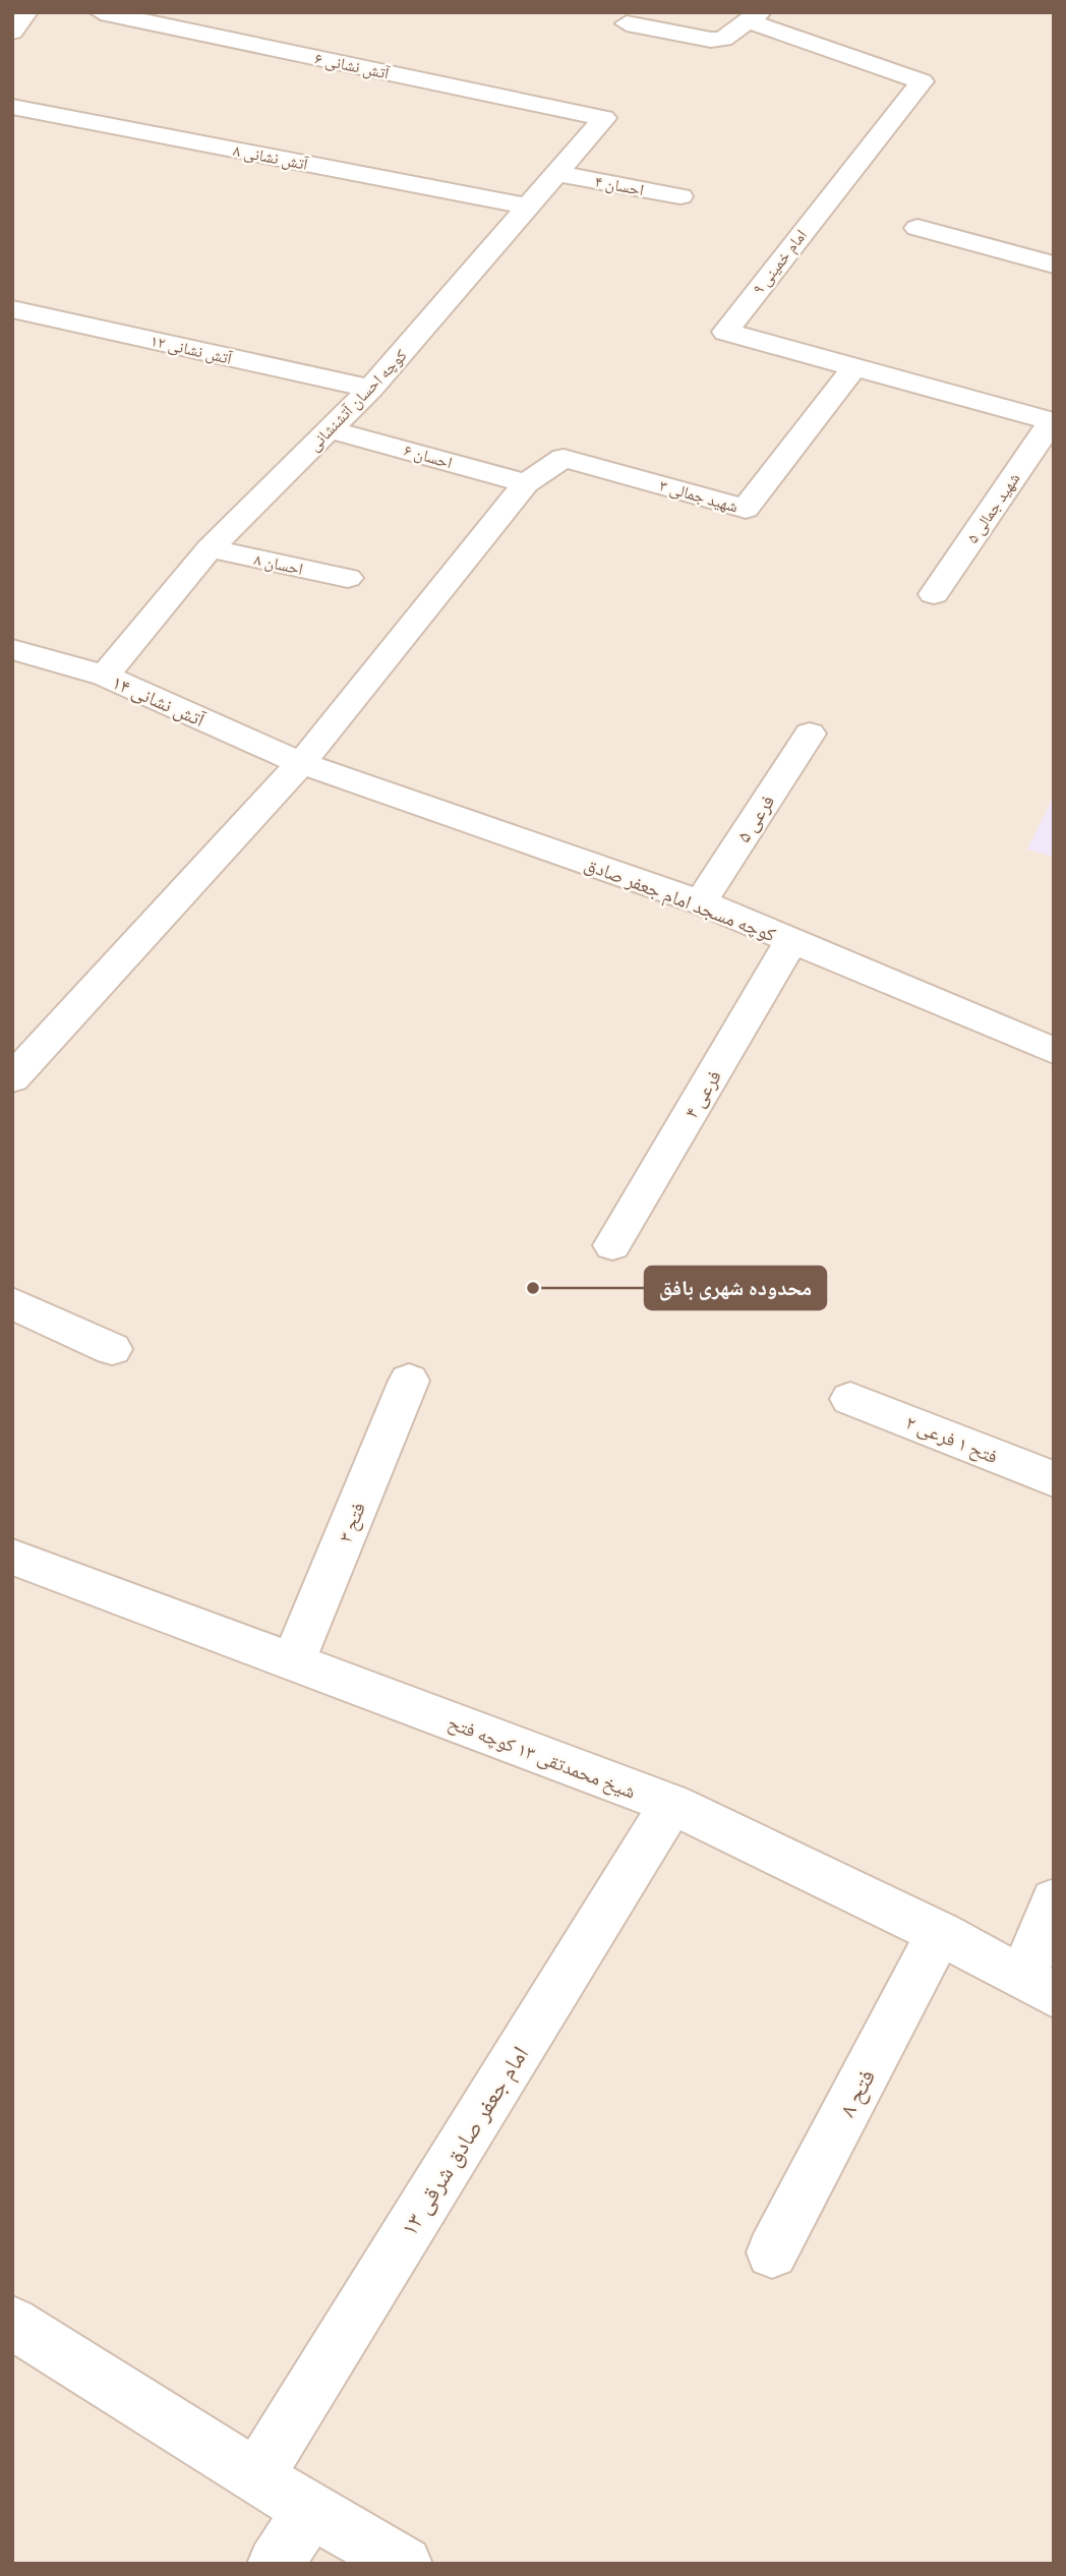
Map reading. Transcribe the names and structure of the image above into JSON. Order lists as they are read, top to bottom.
{
  "streets": {
    "street": [
      "آتش نشانی ۶",
      "آتش نشانی ۸",
      "احسان ۴",
      "امام خمینی ۹",
      "آتش نشانی ۱۲",
      "کوچه احسان آتشنشانی",
      "احسان ۶",
      "شهید جمالی ۳",
      "شهید جمالی ۵",
      "احسان ۸",
      "آتش نشانی ۱۴",
      "فرعی ۵",
      "کوچه مسجد امام جعفر صادق",
      "فرعی ۴",
      "فتح ۱ فرعی ۲",
      "فتح ۳",
      "شیخ محمدتقی ۱۳ کوچه فتح",
      "فتح ۸",
      "امام جعفر صادق شرقی ۱۳"
    ]
  },
  "crossings": [
    ["آتش نشانی ۶", "کوچه احسان آتشنشانی"],
    ["آتش نشانی ۸", "کوچه احسان آتشنشانی"],
    ["احسان ۴", "کوچه احسان آتشنشانی"],
    ["امام خمینی ۹", "شهید جمالی ۳"],
    ["امام خمینی ۹", "شهید جمالی ۵"],
    ["آتش نشانی ۱۲", "کوچه احسان آتشنشانی"],
    ["کوچه احسان آتشنشانی", "احسان ۶"],
    ["کوچه احسان آتشنشانی", "احسان ۸"],
    ["کوچه احسان آتشنشانی", "آتش نشانی ۱۴"],
    ["احسان ۶", "شهید جمالی ۳"],
    ["آتش نشانی ۱۴", "کوچه مسجد امام جعفر صادق"],
    ["فرعی ۵", "کوچه مسجد امام جعفر صادق"],
    ["کوچه مسجد امام جعفر صادق", "فرعی ۴"],
    ["فتح ۳", "شیخ محمدتقی ۱۳ کوچه فتح"],
    ["شیخ محمدتقی ۱۳ کوچه فتح", "فتح ۸"],
    ["شیخ محمدتقی ۱۳ کوچه فتح", "امام جعفر صادق شرقی ۱۳"]
  ],
  "places": ["محدوده شهری بافق"]
}
